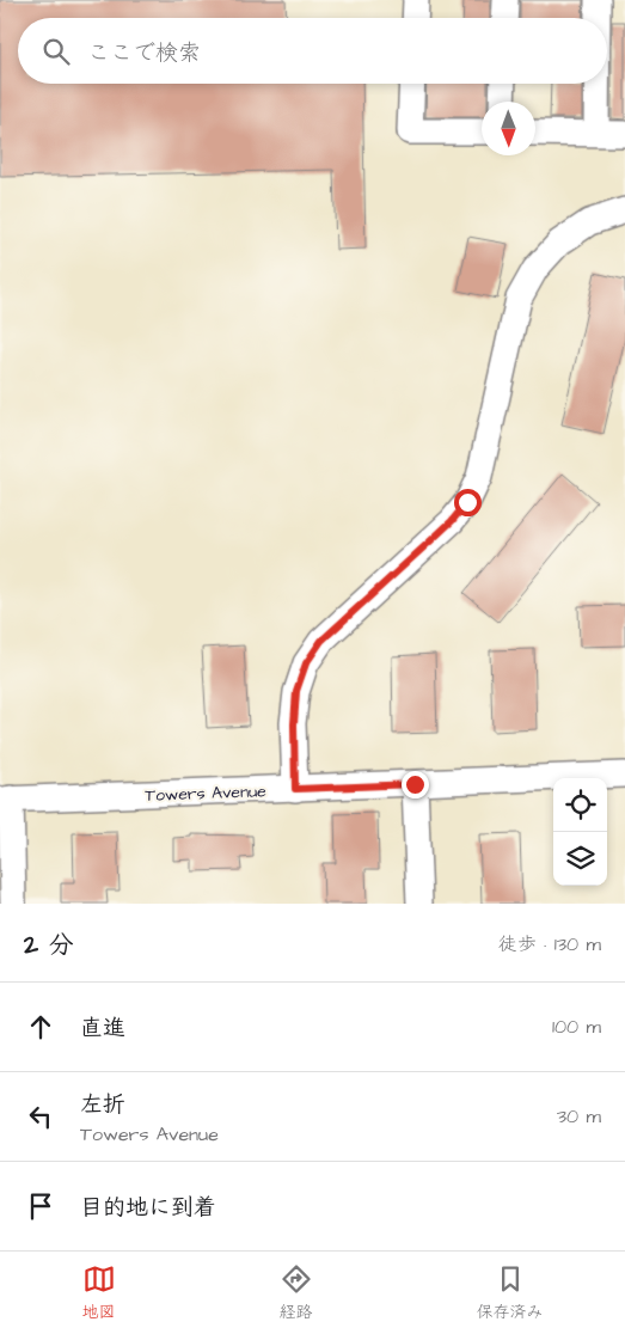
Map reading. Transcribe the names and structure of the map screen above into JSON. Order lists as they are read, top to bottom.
{
  "streets": {
    "street": ["Towers Avenue"]
  },
  "north": "bottom",
  "page": {
    "search": "ここで検索",
    "heading": ["2 分", "徒歩 · 130 m"],
    "list": [
      ["直進", "100 m"],
      ["左折", "Towers Avenue", "30 m"],
      "目的地に到着"
    ],
    "nav": ["地図", "経路", "保存済み"]
  }
}
